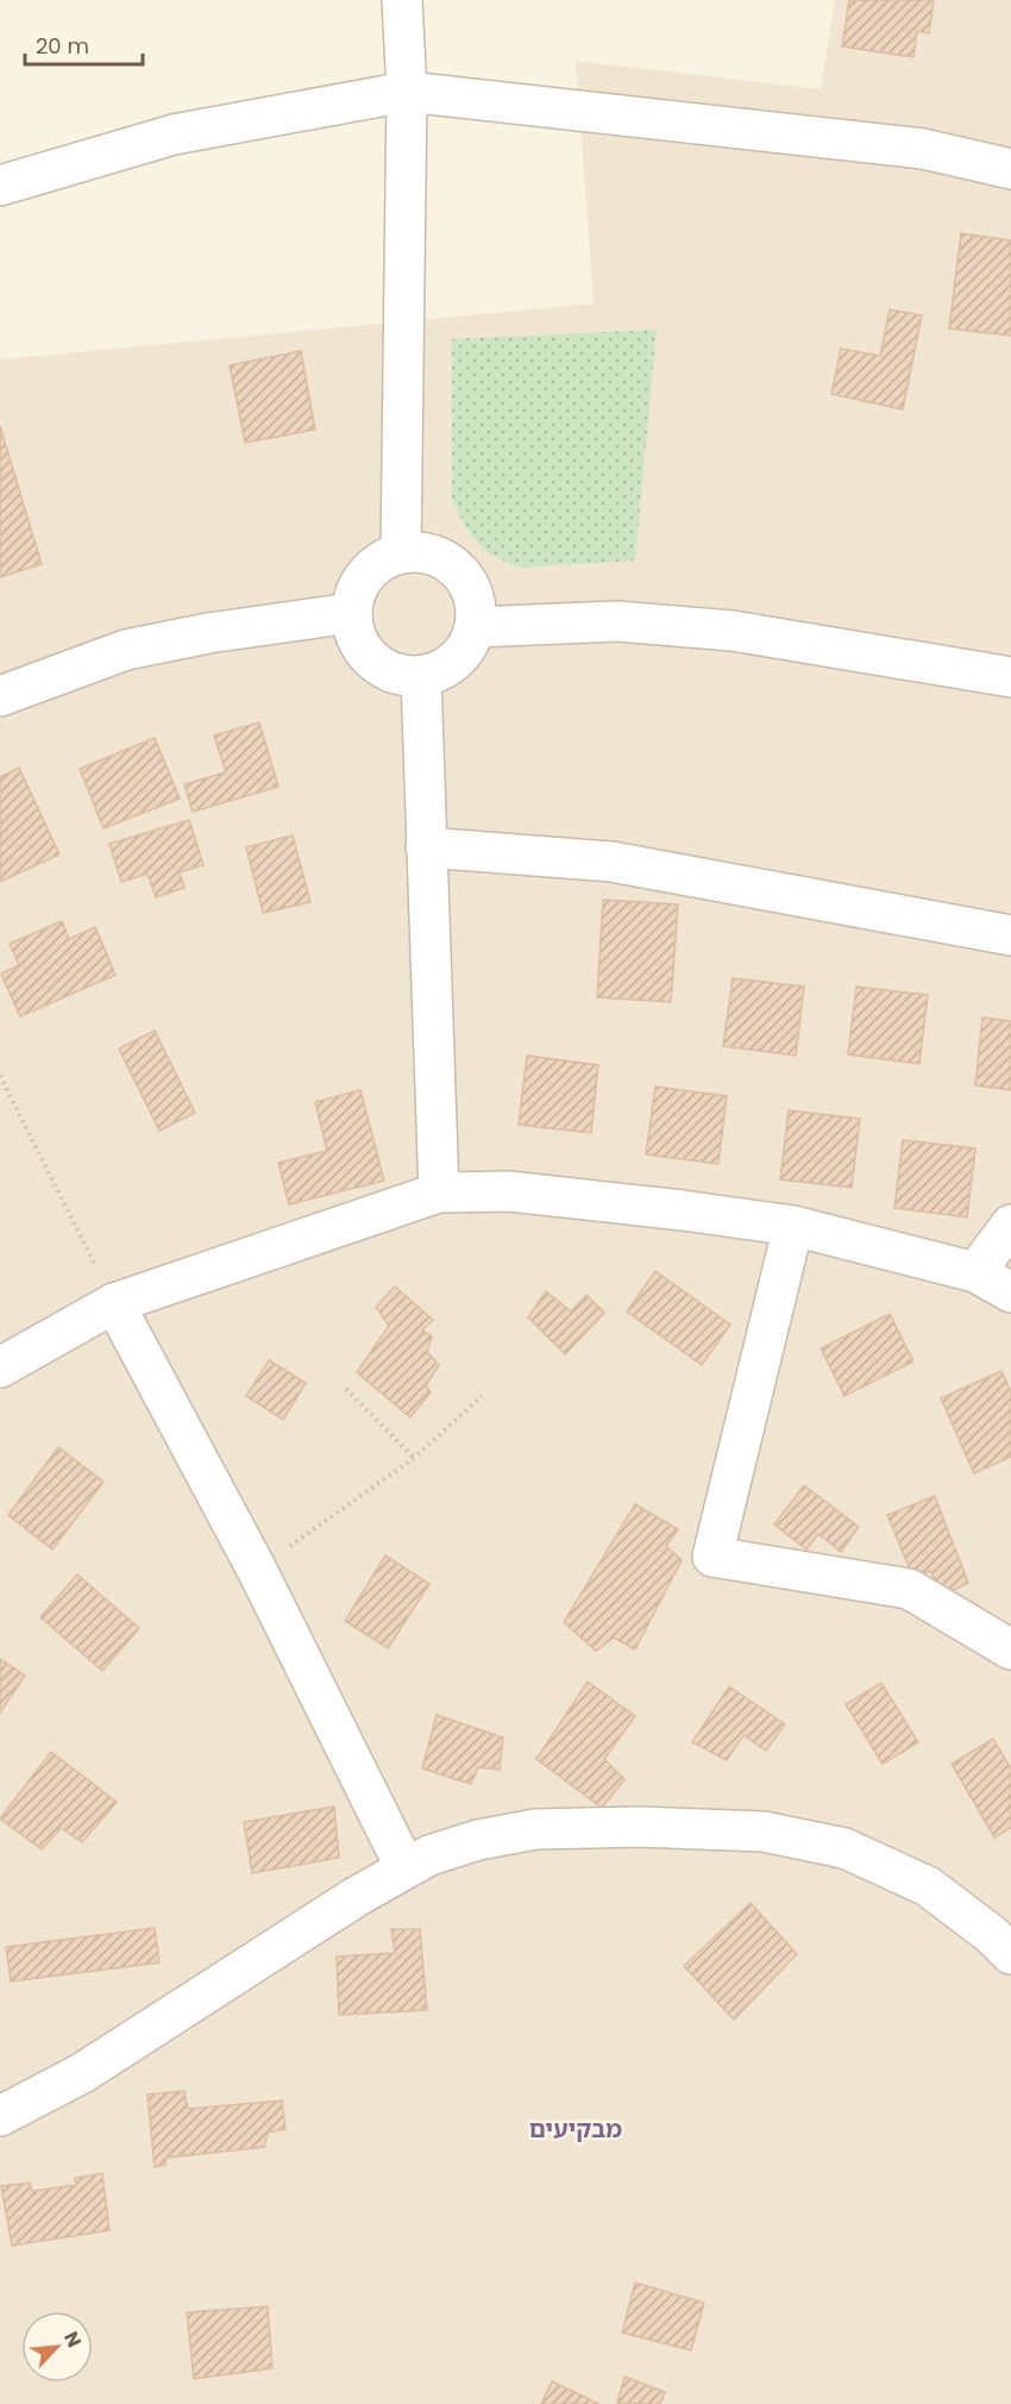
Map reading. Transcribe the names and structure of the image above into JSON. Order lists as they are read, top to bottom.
{
  "districts": ["מבקיעים"],
  "scale_bar": "20 m",
  "north": "top right"
}
